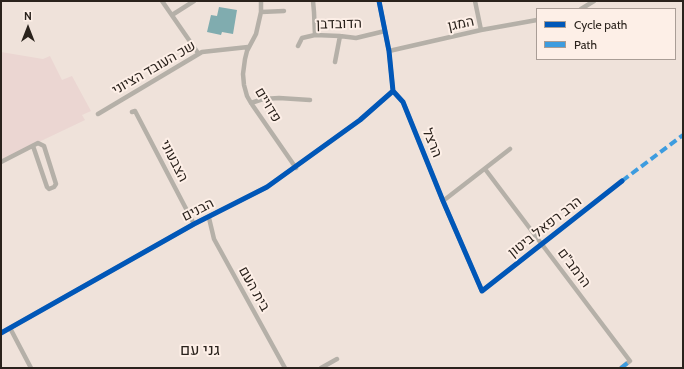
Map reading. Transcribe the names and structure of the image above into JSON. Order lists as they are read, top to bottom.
{
  "streets": {
    "street": [
      "הדובדבן",
      "המגן",
      "שכ העובד הציוני",
      "פדויים",
      "הרצל",
      "הצבעוני",
      "הבנים",
      "הרב רפאל ביטון",
      "הרמב\"ם",
      "בית העם"
    ]
  },
  "crossings": [
    ["שכ העובד הציוני", "פדויים"],
    ["פדויים", "הבנים"],
    ["הרצל", "הבנים"],
    ["הרצל", "הרב רפאל ביטון"],
    ["הצבעוני", "הבנים"],
    ["הבנים", "בית העם"],
    ["הרב רפאל ביטון", "הרמב\"ם"]
  ],
  "districts": ["גני עם"],
  "legend": ["Cycle path", "Path"],
  "north": "top"
}
